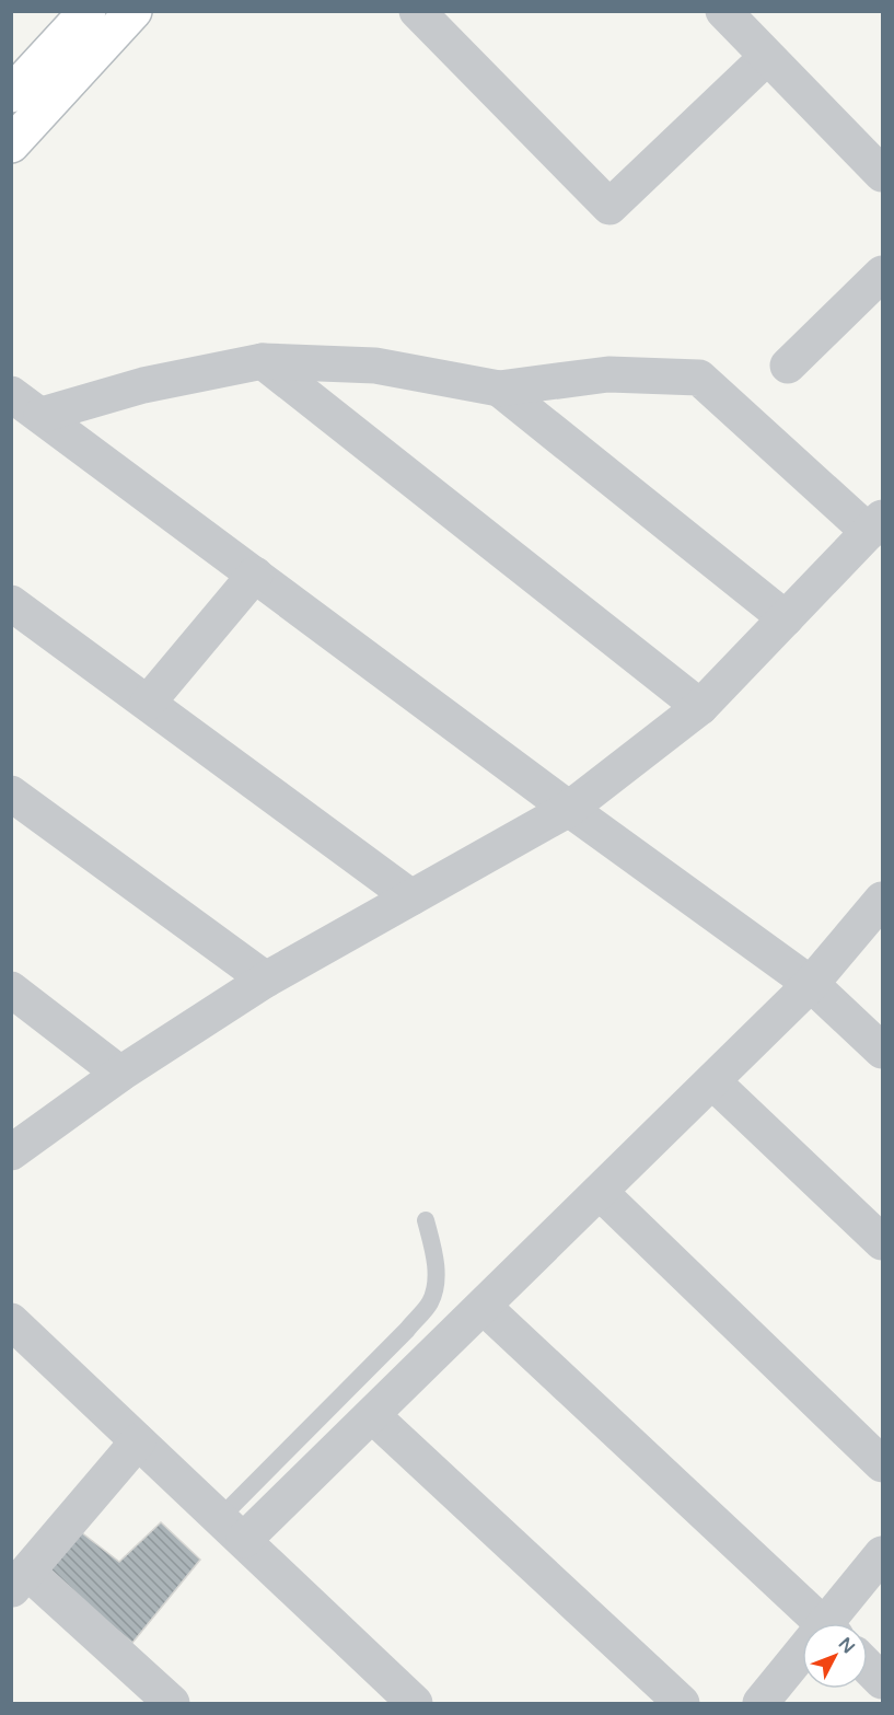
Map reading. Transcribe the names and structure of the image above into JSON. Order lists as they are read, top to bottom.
{
  "north": "top right"
}
